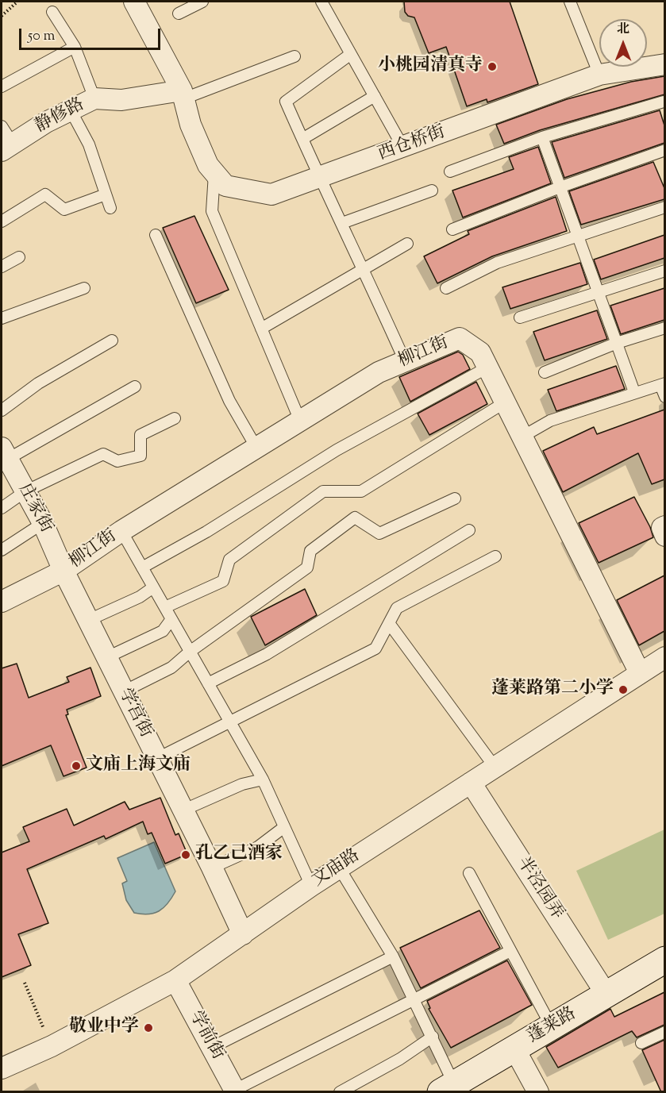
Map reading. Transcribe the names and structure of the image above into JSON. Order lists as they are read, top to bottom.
{
  "streets": {
    "street": [
      "静修路",
      "西仓桥街",
      "柳江街",
      "庄家街",
      "学宫街",
      "文庙路",
      "半泾园弄",
      "蓬莱路",
      "学前街"
    ]
  },
  "crossings": [
    ["静修路", "西仓桥街"],
    ["柳江街", "庄家街"],
    ["柳江街", "学宫街"],
    ["柳江街", "文庙路"],
    ["庄家街", "学宫街"],
    ["学宫街", "文庙路"],
    ["文庙路", "半泾园弄"],
    ["文庙路", "学前街"],
    ["半泾园弄", "蓬莱路"]
  ],
  "places": [
    "小桃园清真寺",
    "蓬莱路第二小学",
    "文庙上海文庙",
    "孔乙己酒家",
    "敬业中学"
  ],
  "scale_bar": "50 m",
  "north": "top"
}
